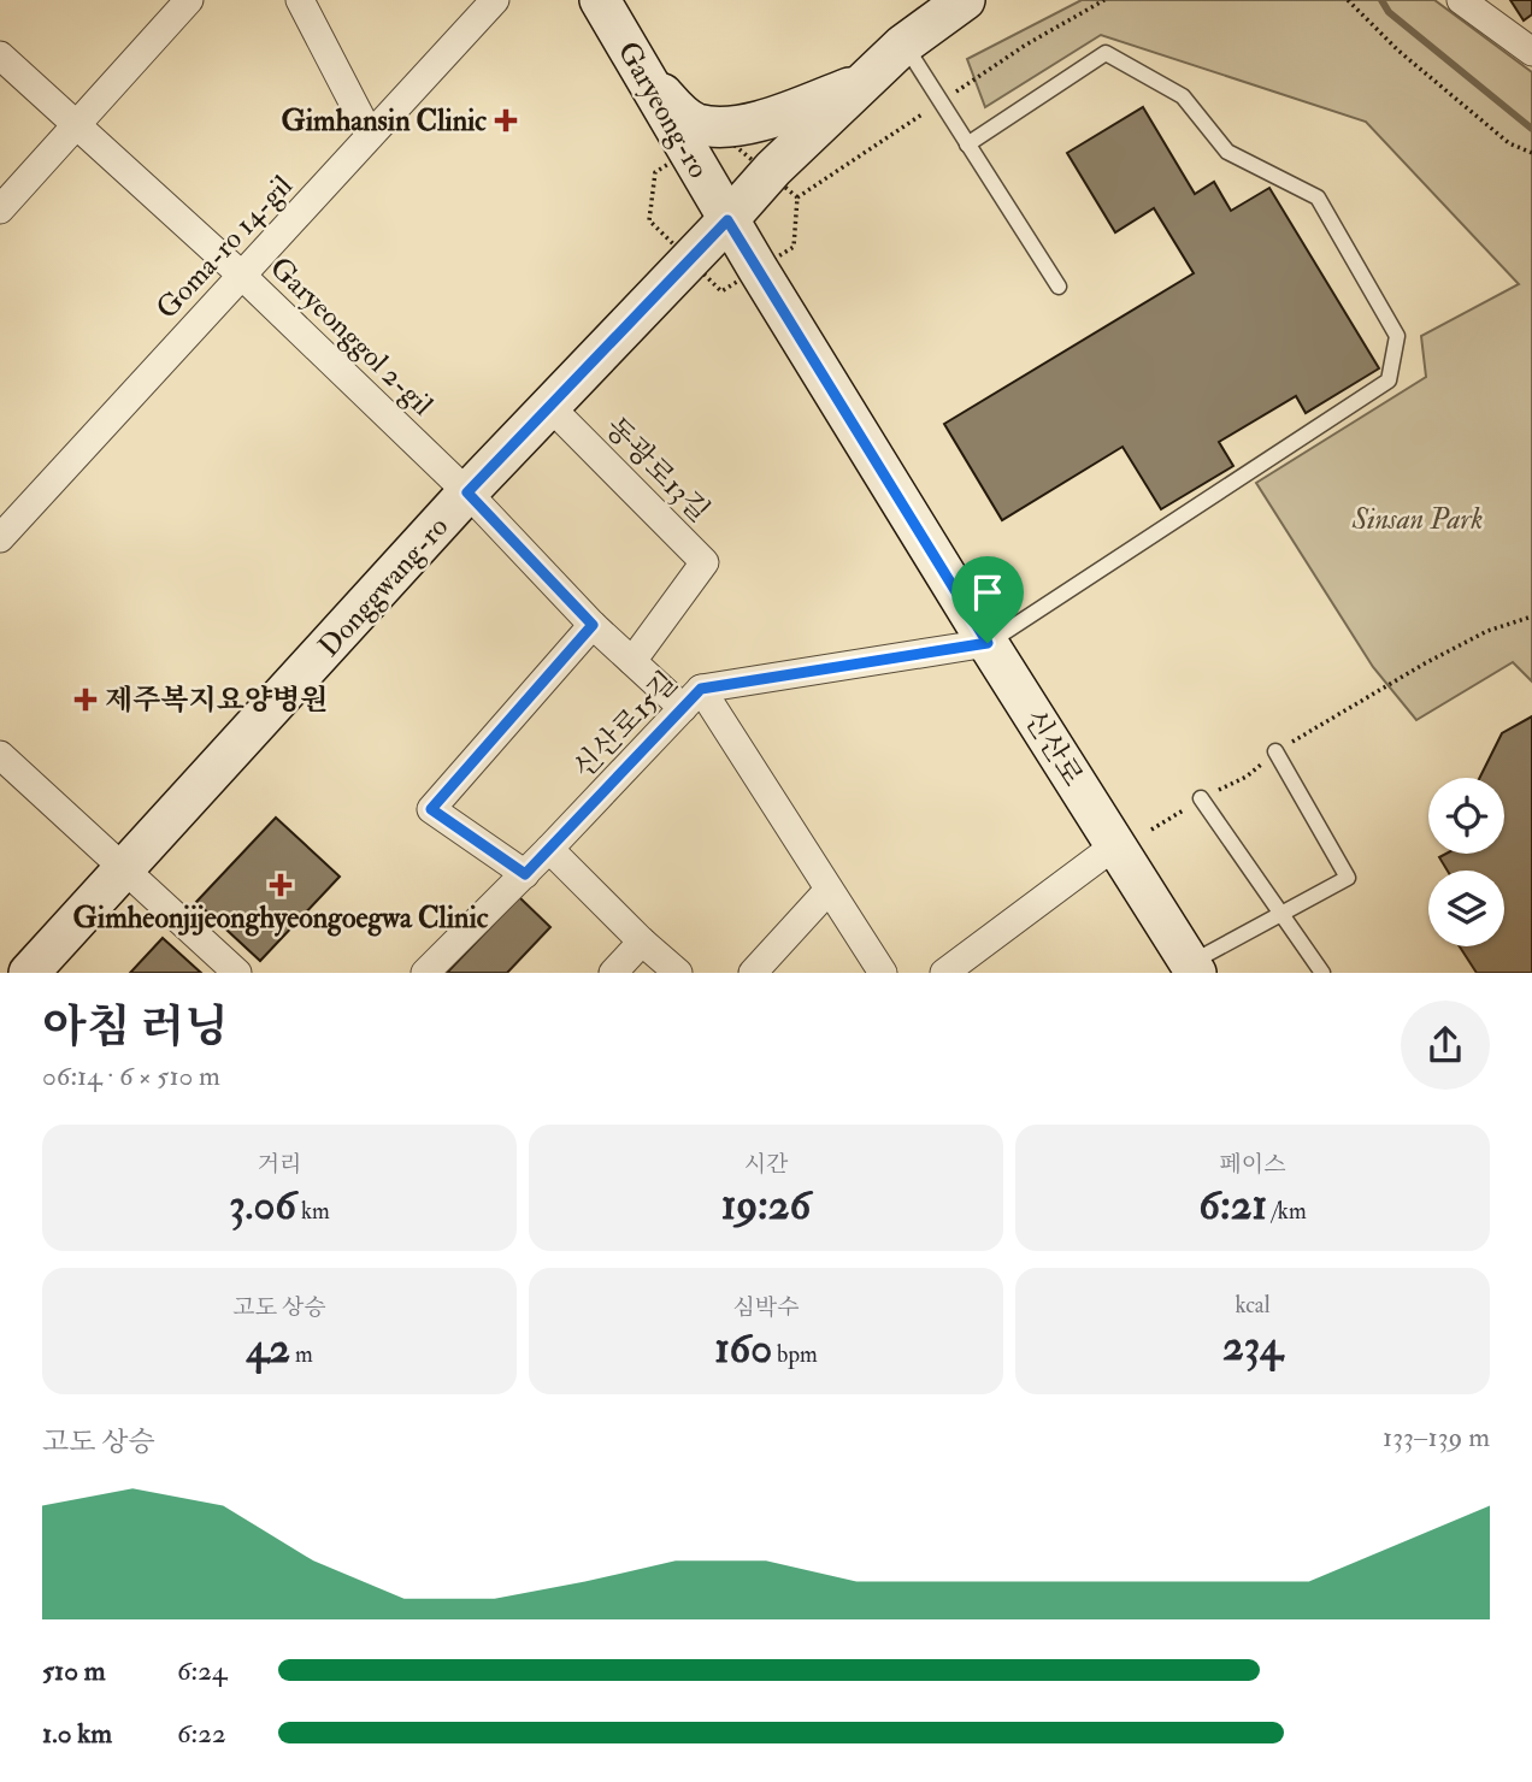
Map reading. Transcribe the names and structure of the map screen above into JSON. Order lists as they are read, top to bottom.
{
  "streets": {
    "main road": ["Garyeong-ro", "Donggwang-ro", "신산로"],
    "street": [
      "Goma-ro 14-gil",
      "Garyeonggol 2-gil",
      "동광로13길",
      "신산로15길"
    ]
  },
  "crossings": [
    ["Garyeong-ro", "Donggwang-ro"],
    ["Garyeong-ro", "신산로"],
    ["Goma-ro 14-gil", "Garyeonggol 2-gil"],
    ["Garyeonggol 2-gil", "Donggwang-ro"],
    ["동광로13길", "Donggwang-ro"],
    ["Donggwang-ro", "신산로"],
    ["신산로15길", "신산로"]
  ],
  "parks": ["Sinsan Park"],
  "places": {
    "health": ["Gimhansin Clinic", "제주복지요양병원", "Gimheonjijeonghyeongoegwa Clinic"]
  },
  "page": {
    "heading": ["아침 러닝", "06:14 · 6 × 510 m"],
    "stats": [
      ["거리", "3.06 km"],
      ["시간", "19:26"],
      ["페이스", "6:21 /km"],
      ["고도 상승", "42 m"],
      ["심박수", "160 bpm"],
      ["kcal", "234"]
    ],
    "chart": ["고도 상승", "133–139 m"],
    "list": [
      {
        "name": "510 m",
        "note": "6:24"
      },
      {
        "name": "1.0 km",
        "note": "6:22"
      }
    ]
  }
}
